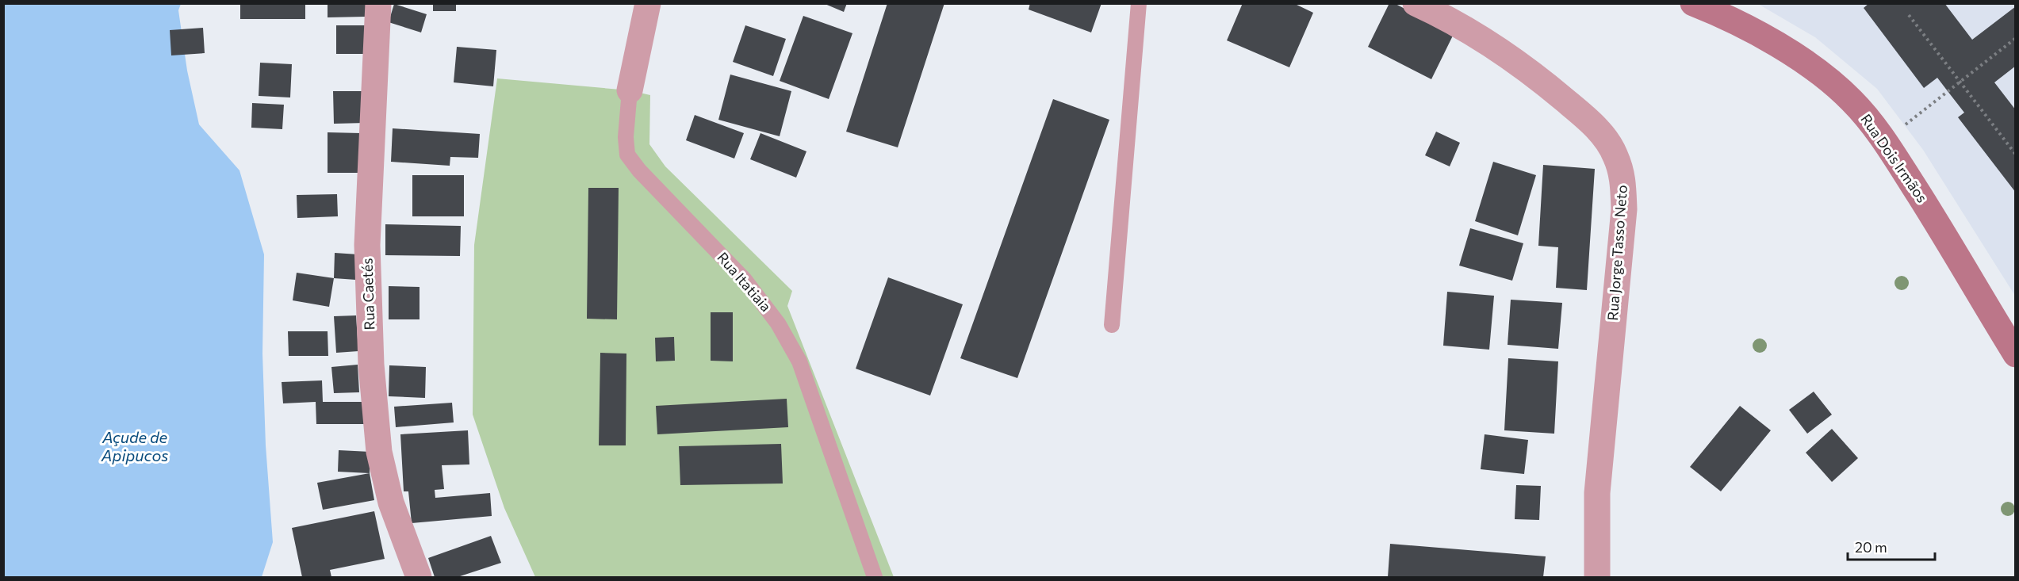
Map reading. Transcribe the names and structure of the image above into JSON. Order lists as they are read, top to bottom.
{
  "streets": {
    "main road": ["Rua Dois Irmãos"],
    "street": ["Rua Jorge Tasso Neto", "Rua Itatiaia", "Rua Caetés"]
  },
  "water": ["Açude de Apipucos"],
  "scale_bar": "20 m"
}
